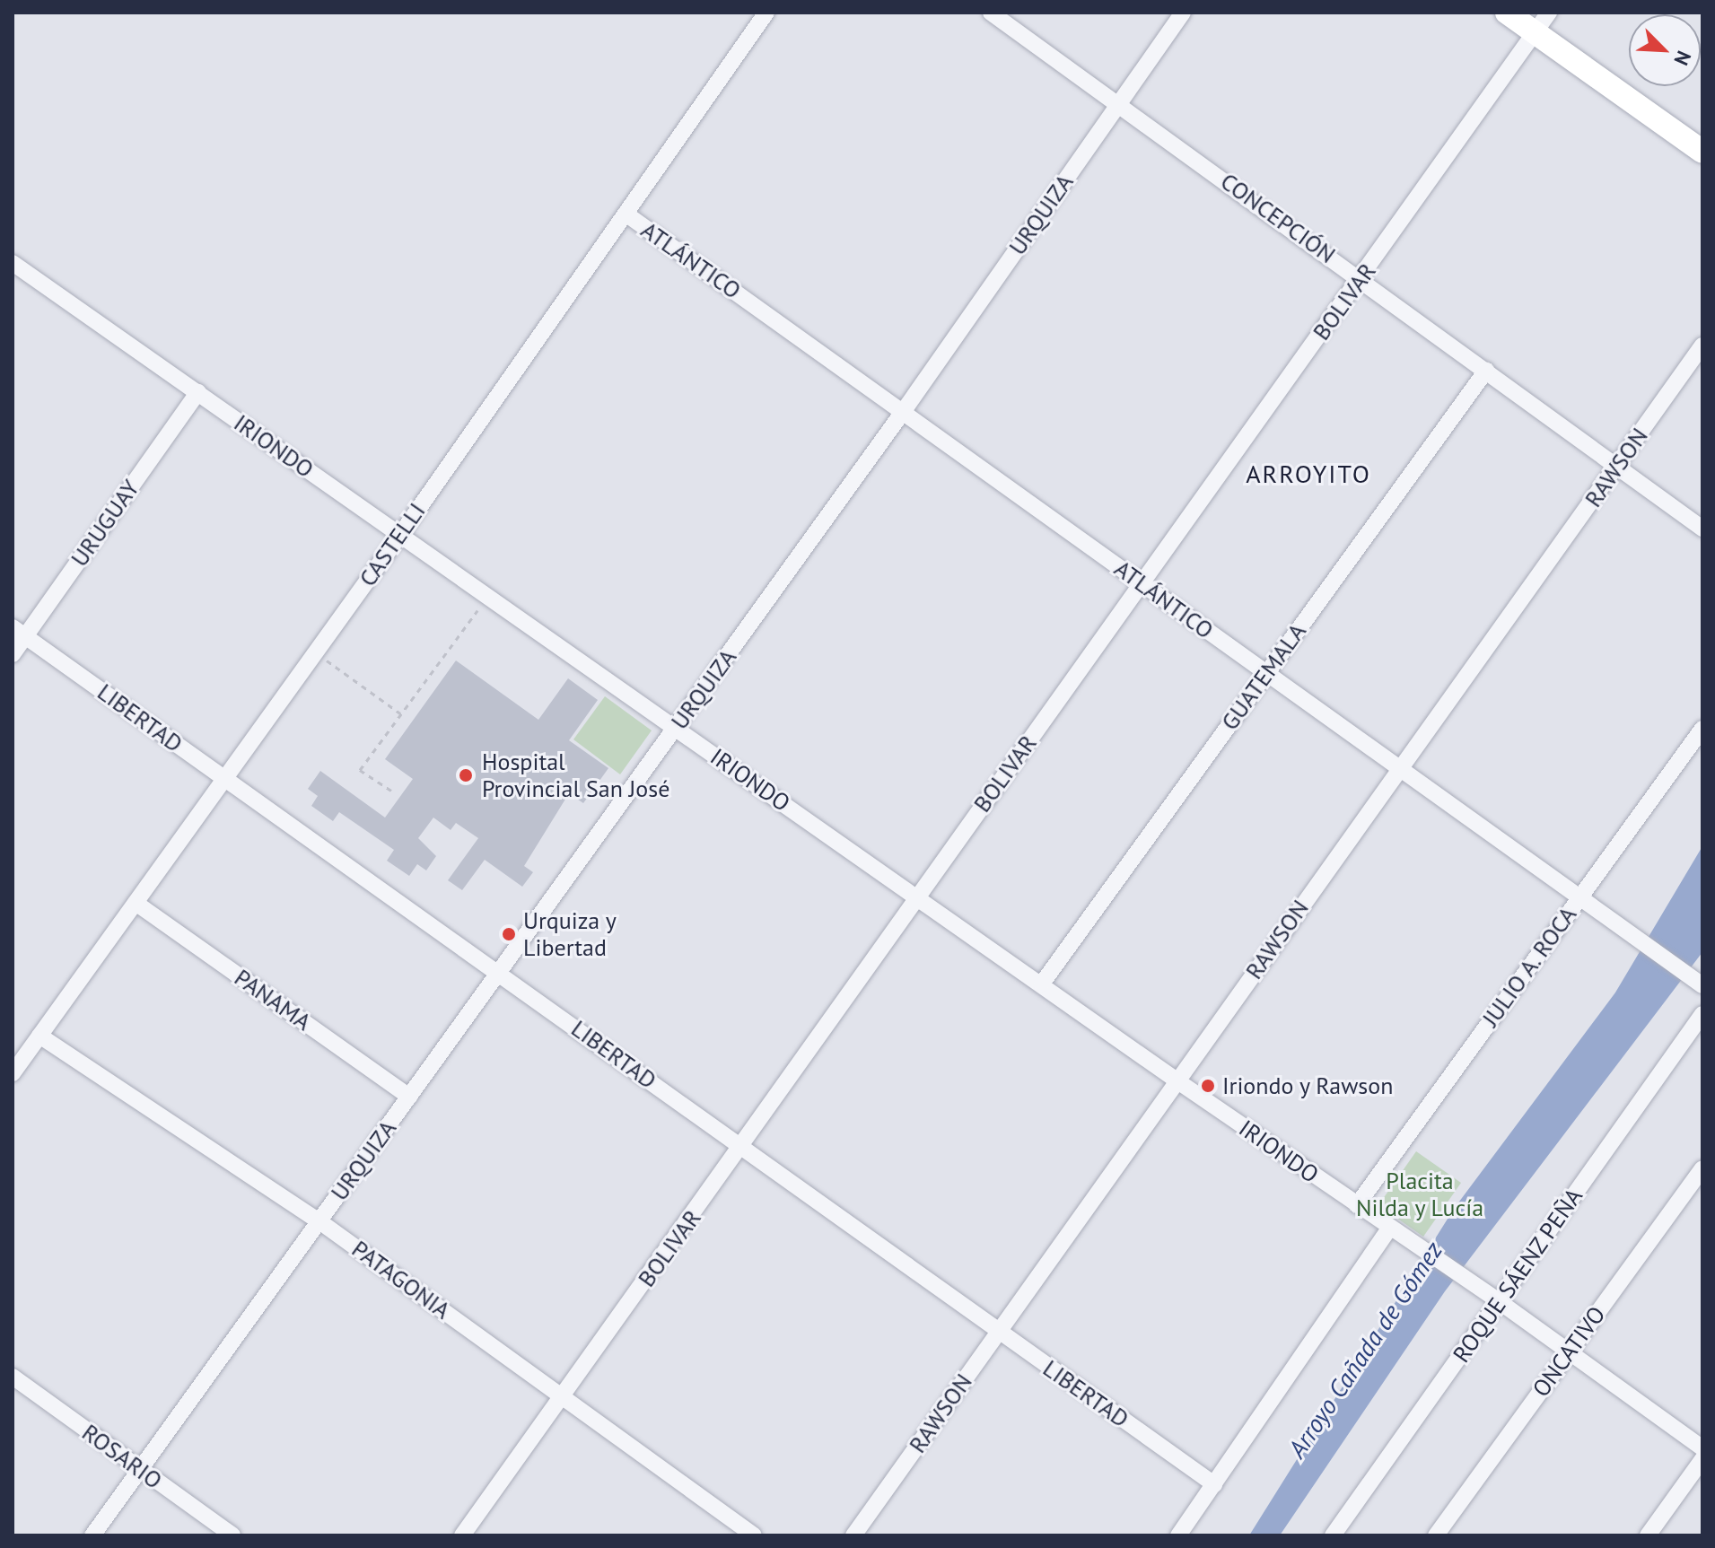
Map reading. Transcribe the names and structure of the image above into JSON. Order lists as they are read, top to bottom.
{
  "streets": {
    "street": [
      "URQUIZA",
      "CONCEPCIÓN",
      "ATLÁNTICO",
      "BOLIVAR",
      "IRIONDO",
      "RAWSON",
      "URUGUAY",
      "CASTELLI",
      "GUATEMALA",
      "LIBERTAD",
      "JULIO A. ROCA",
      "PANAMA",
      "ROQUE SÁENZ PEÑA",
      "PATAGONIA",
      "ONCATIVO",
      "ROSARIO"
    ]
  },
  "crossings": [
    ["URQUIZA", "CONCEPCIÓN"],
    ["URQUIZA", "ATLÁNTICO"],
    ["URQUIZA", "IRIONDO"],
    ["URQUIZA", "LIBERTAD"],
    ["URQUIZA", "PANAMA"],
    ["URQUIZA", "PATAGONIA"],
    ["URQUIZA", "ROSARIO"],
    ["CONCEPCIÓN", "BOLIVAR"],
    ["CONCEPCIÓN", "RAWSON"],
    ["CONCEPCIÓN", "GUATEMALA"],
    ["ATLÁNTICO", "BOLIVAR"],
    ["ATLÁNTICO", "RAWSON"],
    ["ATLÁNTICO", "CASTELLI"],
    ["ATLÁNTICO", "GUATEMALA"],
    ["ATLÁNTICO", "JULIO A. ROCA"],
    ["BOLIVAR", "IRIONDO"],
    ["BOLIVAR", "LIBERTAD"],
    ["BOLIVAR", "PATAGONIA"],
    ["IRIONDO", "RAWSON"],
    ["IRIONDO", "URUGUAY"],
    ["IRIONDO", "CASTELLI"],
    ["IRIONDO", "GUATEMALA"],
    ["IRIONDO", "JULIO A. ROCA"],
    ["IRIONDO", "ROQUE SÁENZ PEÑA"],
    ["RAWSON", "LIBERTAD"],
    ["URUGUAY", "LIBERTAD"],
    ["CASTELLI", "LIBERTAD"],
    ["CASTELLI", "PANAMA"],
    ["CASTELLI", "PATAGONIA"]
  ],
  "districts": ["ARROYITO"],
  "water": ["Arroyo Cañada de Gómez"],
  "parks": ["Placita Nilda y Lucía"],
  "places": ["Hospital Provincial San José", "Urquiza y Libertad", "Iriondo y Rawson"],
  "north": "bottom right"
}
